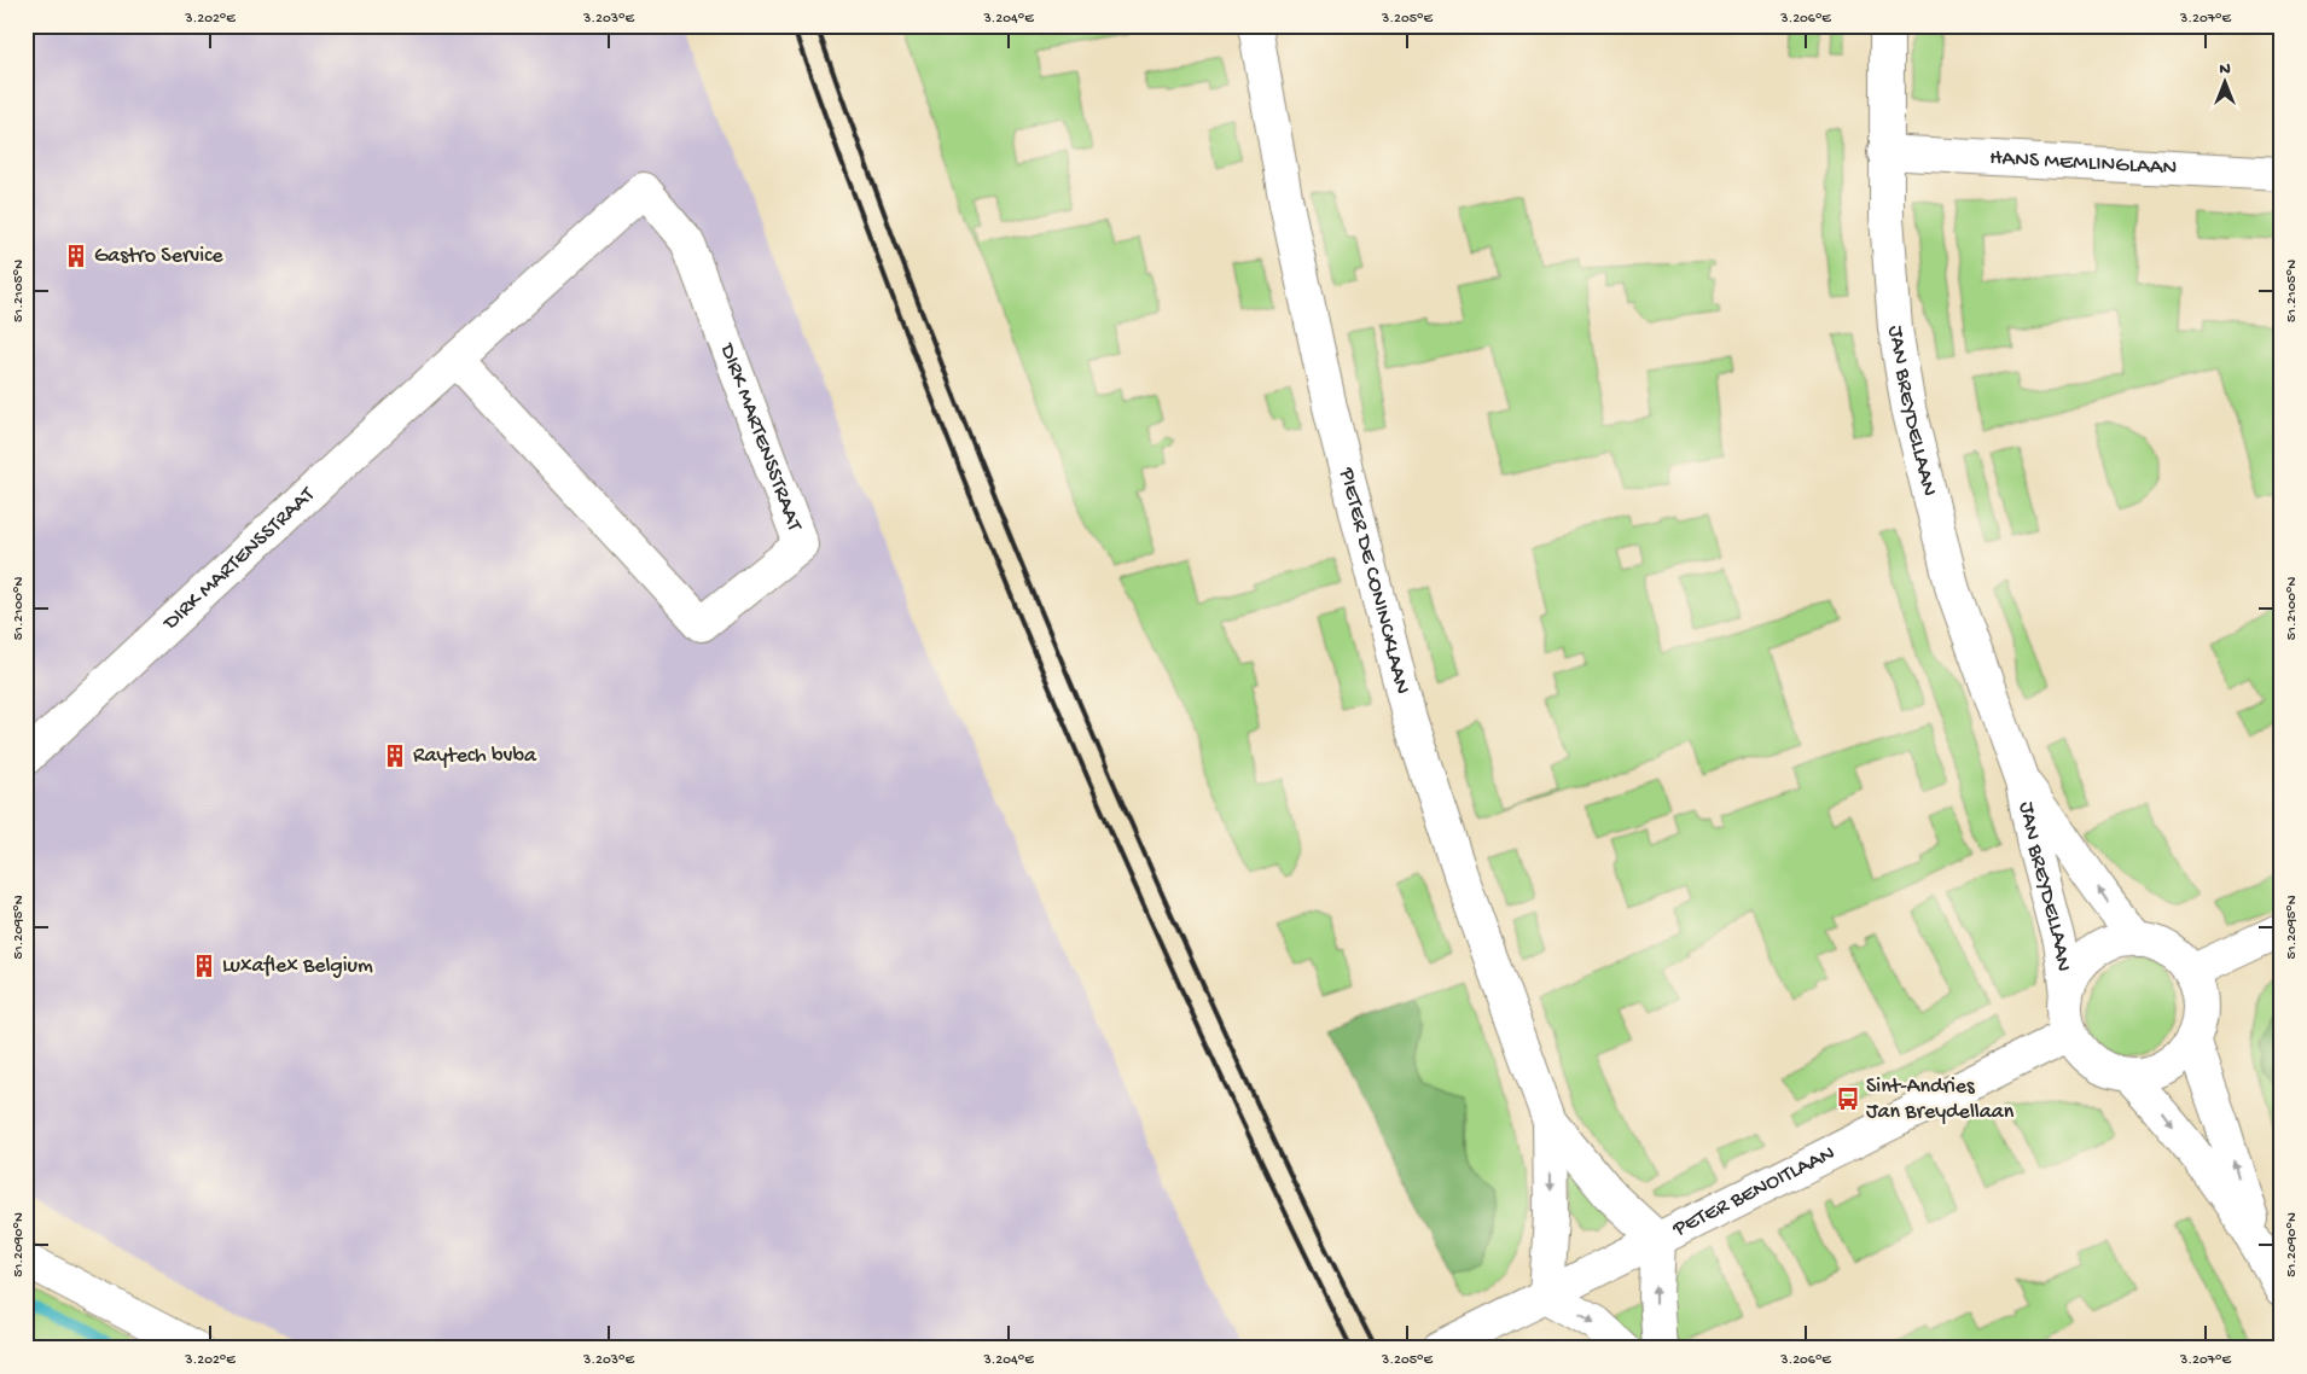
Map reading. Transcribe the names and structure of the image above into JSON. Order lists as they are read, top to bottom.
{
  "streets": {
    "street": [
      "HANS MEMLINGLAAN",
      "JAN BREYDELLAAN",
      "DIRK MARTENSSTRAAT",
      "PIETER DE CONINCKLAAN",
      "PETER BENOITLAAN"
    ]
  },
  "crossings": [
    ["HANS MEMLINGLAAN", "JAN BREYDELLAAN"],
    ["JAN BREYDELLAAN", "PETER BENOITLAAN"],
    ["PIETER DE CONINCKLAAN", "PETER BENOITLAAN"]
  ],
  "places": {
    "building": ["Gastro Service", "Raytech bvba", "Luxaflex Belgium"],
    "bus stop": ["Sint-Andries Jan Breydellaan"]
  },
  "north": "top",
  "coordinates": [
    "3.202°E",
    "3.203°E",
    "3.204°E",
    "3.205°E",
    "3.206°E",
    "3.207°E",
    "51.2105°N",
    "51.2100°N",
    "51.2095°N",
    "51.2090°N"
  ]
}
